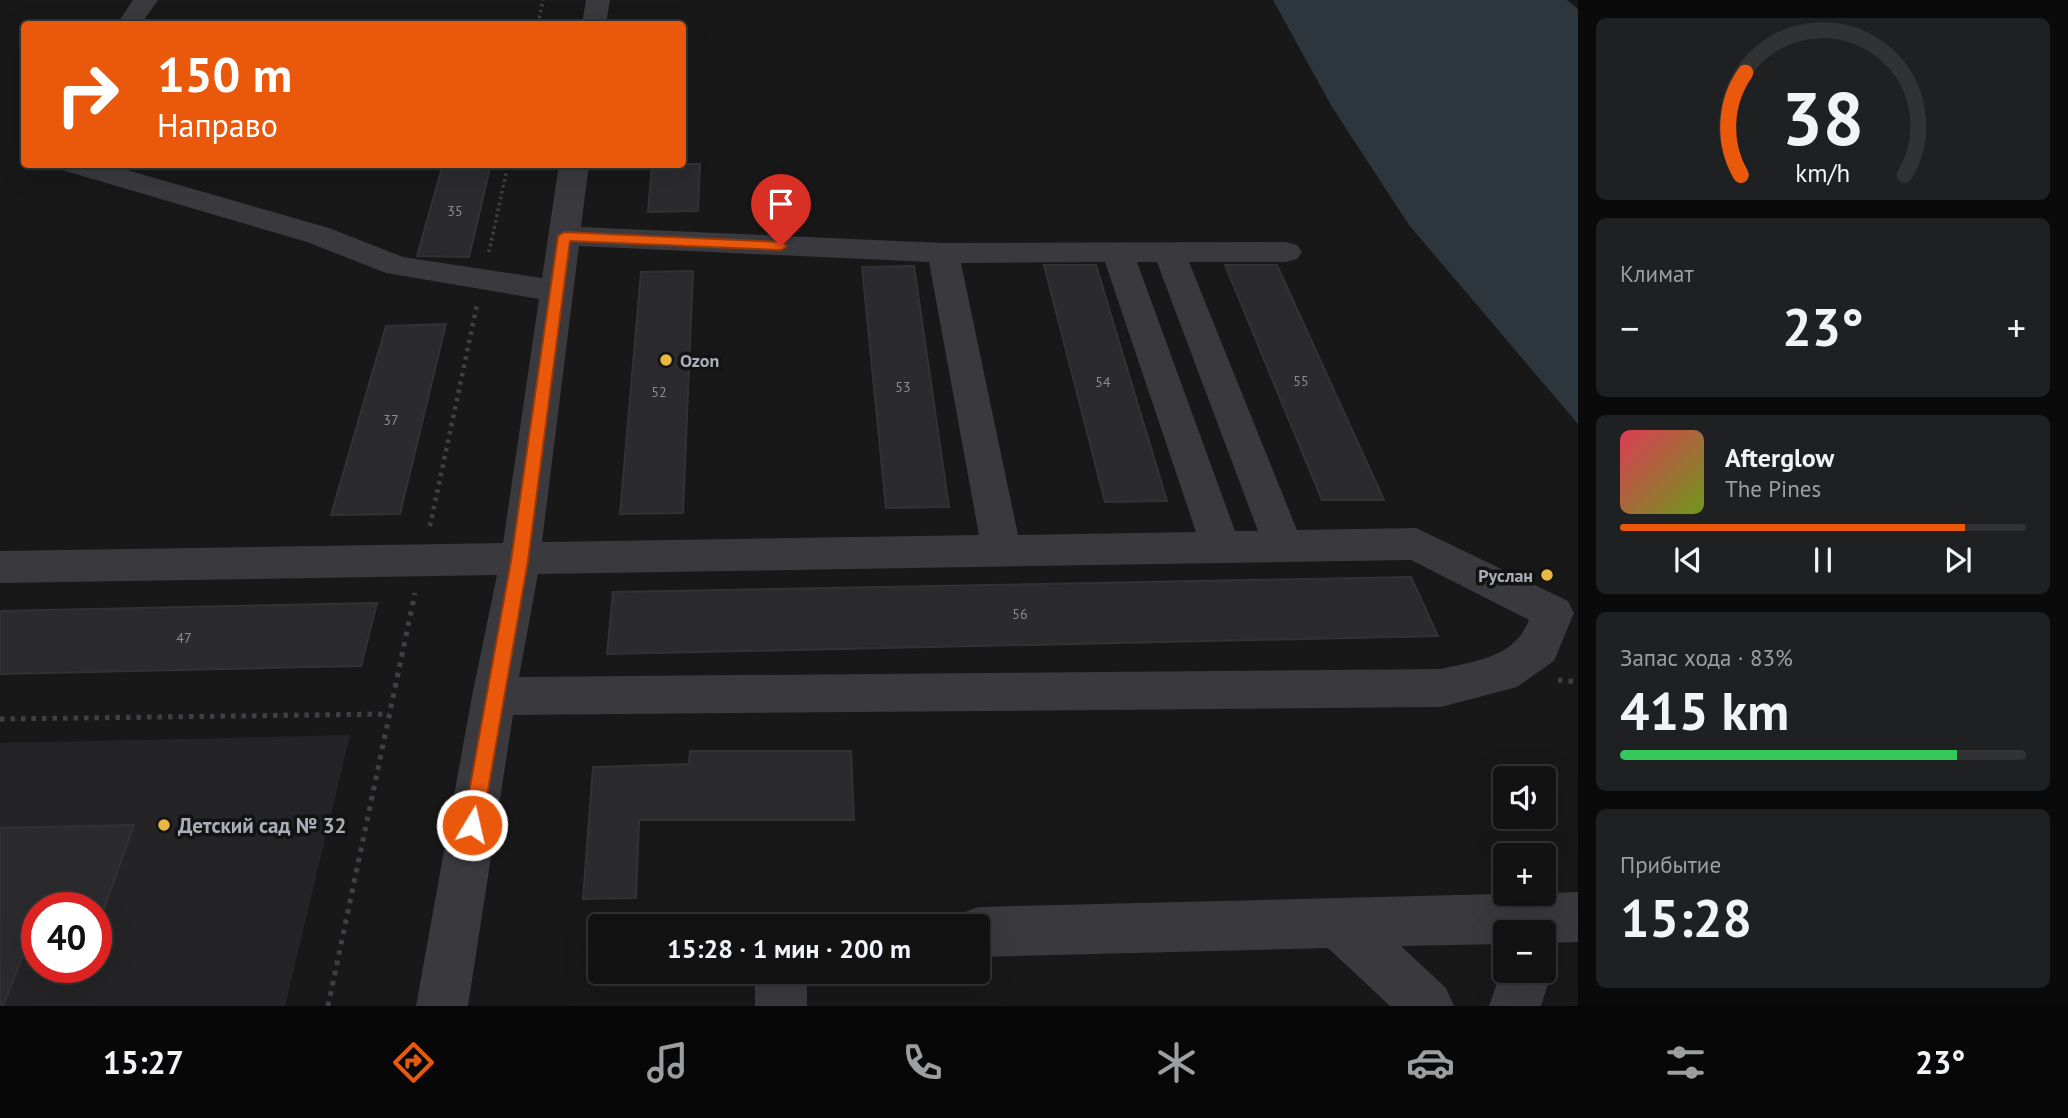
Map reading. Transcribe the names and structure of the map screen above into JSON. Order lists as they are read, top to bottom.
{
  "places": ["Ozon", "Руслан", "Детский сад № 32"],
  "house_numbers": [
    "35",
    "55",
    "54",
    "53",
    "52",
    "37",
    "56",
    "47"
  ],
  "page": {
    "turn": ["150 m", "Направо"],
    "tile": [
      "Климат",
      ["Запас хода · 83%", "415 km"],
      ["Прибытие", "15:28"]
    ],
    "heat": ["−", "23°", "+"],
    "song": ["Afterglow", "The Pines"],
    "map_buttons": ["+", "−"],
    "limit": "40",
    "trip": "15:28 · 1 мин · 200 m",
    "tabs": ["15:27", "23°"],
    "gauge": ["38", "km/h"]
  }
}
